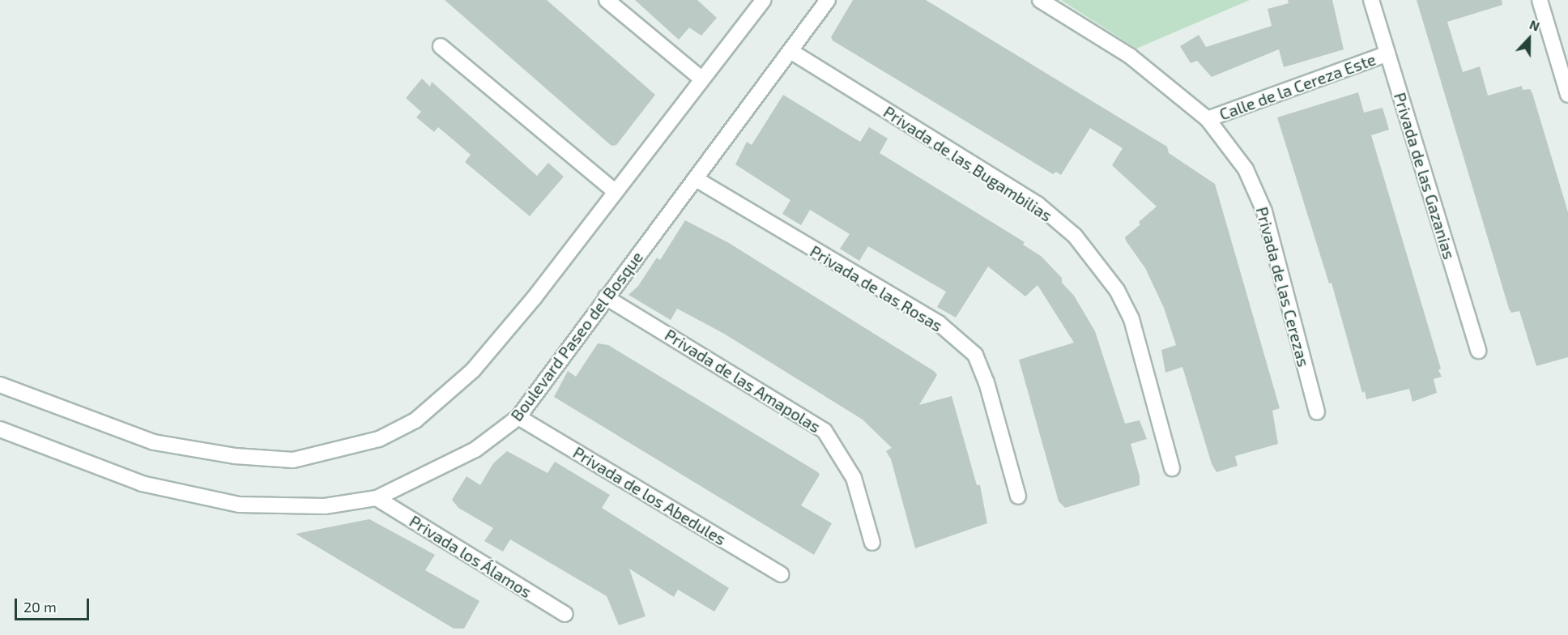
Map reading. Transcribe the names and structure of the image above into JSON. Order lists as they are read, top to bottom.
{
  "streets": {
    "street": [
      "Calle de la Cereza Este",
      "Privada de las Bugambilias",
      "Privada de las Gazanias",
      "Privada de las Cerezas",
      "Privada de las Rosas",
      "Boulevard Paseo del Bosque",
      "Privada de las Amapolas",
      "Privada de los Abedules",
      "Privada los Álamos"
    ]
  },
  "crossings": [
    ["Calle de la Cereza Este", "Privada de las Gazanias"],
    ["Calle de la Cereza Este", "Privada de las Cerezas"],
    ["Privada de las Bugambilias", "Boulevard Paseo del Bosque"],
    ["Privada de las Rosas", "Boulevard Paseo del Bosque"],
    ["Boulevard Paseo del Bosque", "Privada de las Amapolas"],
    ["Boulevard Paseo del Bosque", "Privada de los Abedules"],
    ["Boulevard Paseo del Bosque", "Privada los Álamos"]
  ],
  "scale_bar": "20 m",
  "north": "top"
}
